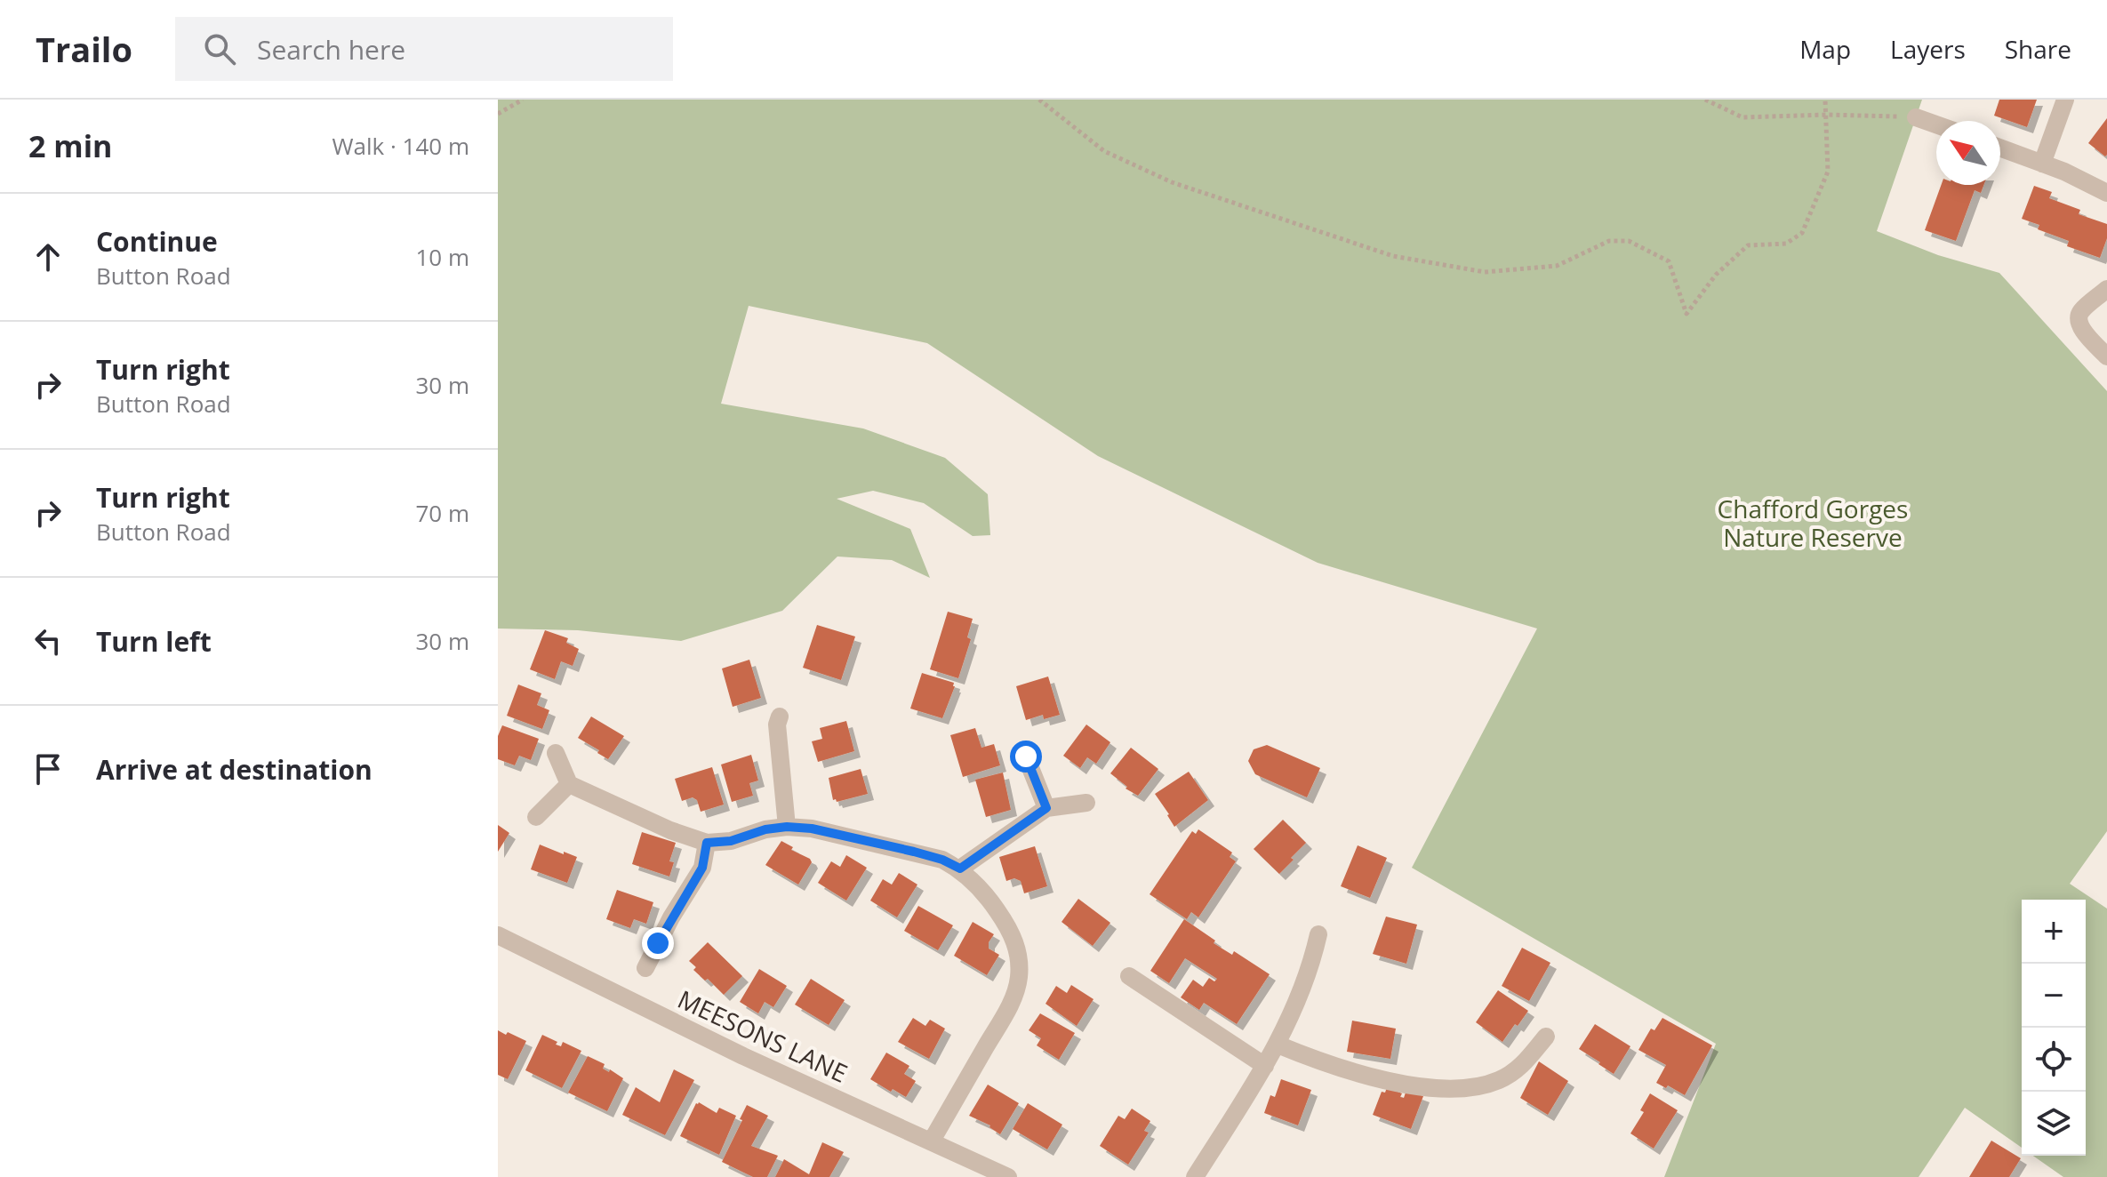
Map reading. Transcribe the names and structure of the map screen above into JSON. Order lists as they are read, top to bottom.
{
  "streets": {
    "street": ["MEESONS LANE"]
  },
  "parks": ["Chafford Gorges Nature Reserve"],
  "north": "top left",
  "page": {
    "header": "Trailo",
    "search": "Search here",
    "nav": ["Map", "Layers", "Share"],
    "heading": ["2 min", "Walk · 140 m"],
    "list": [
      ["Continue", "Button Road", "10 m"],
      ["Turn right", "Button Road", "30 m"],
      ["Turn right", "Button Road", "70 m"],
      ["Turn left", "30 m"],
      "Arrive at destination"
    ],
    "map_buttons": ["+", "−"]
  }
}
